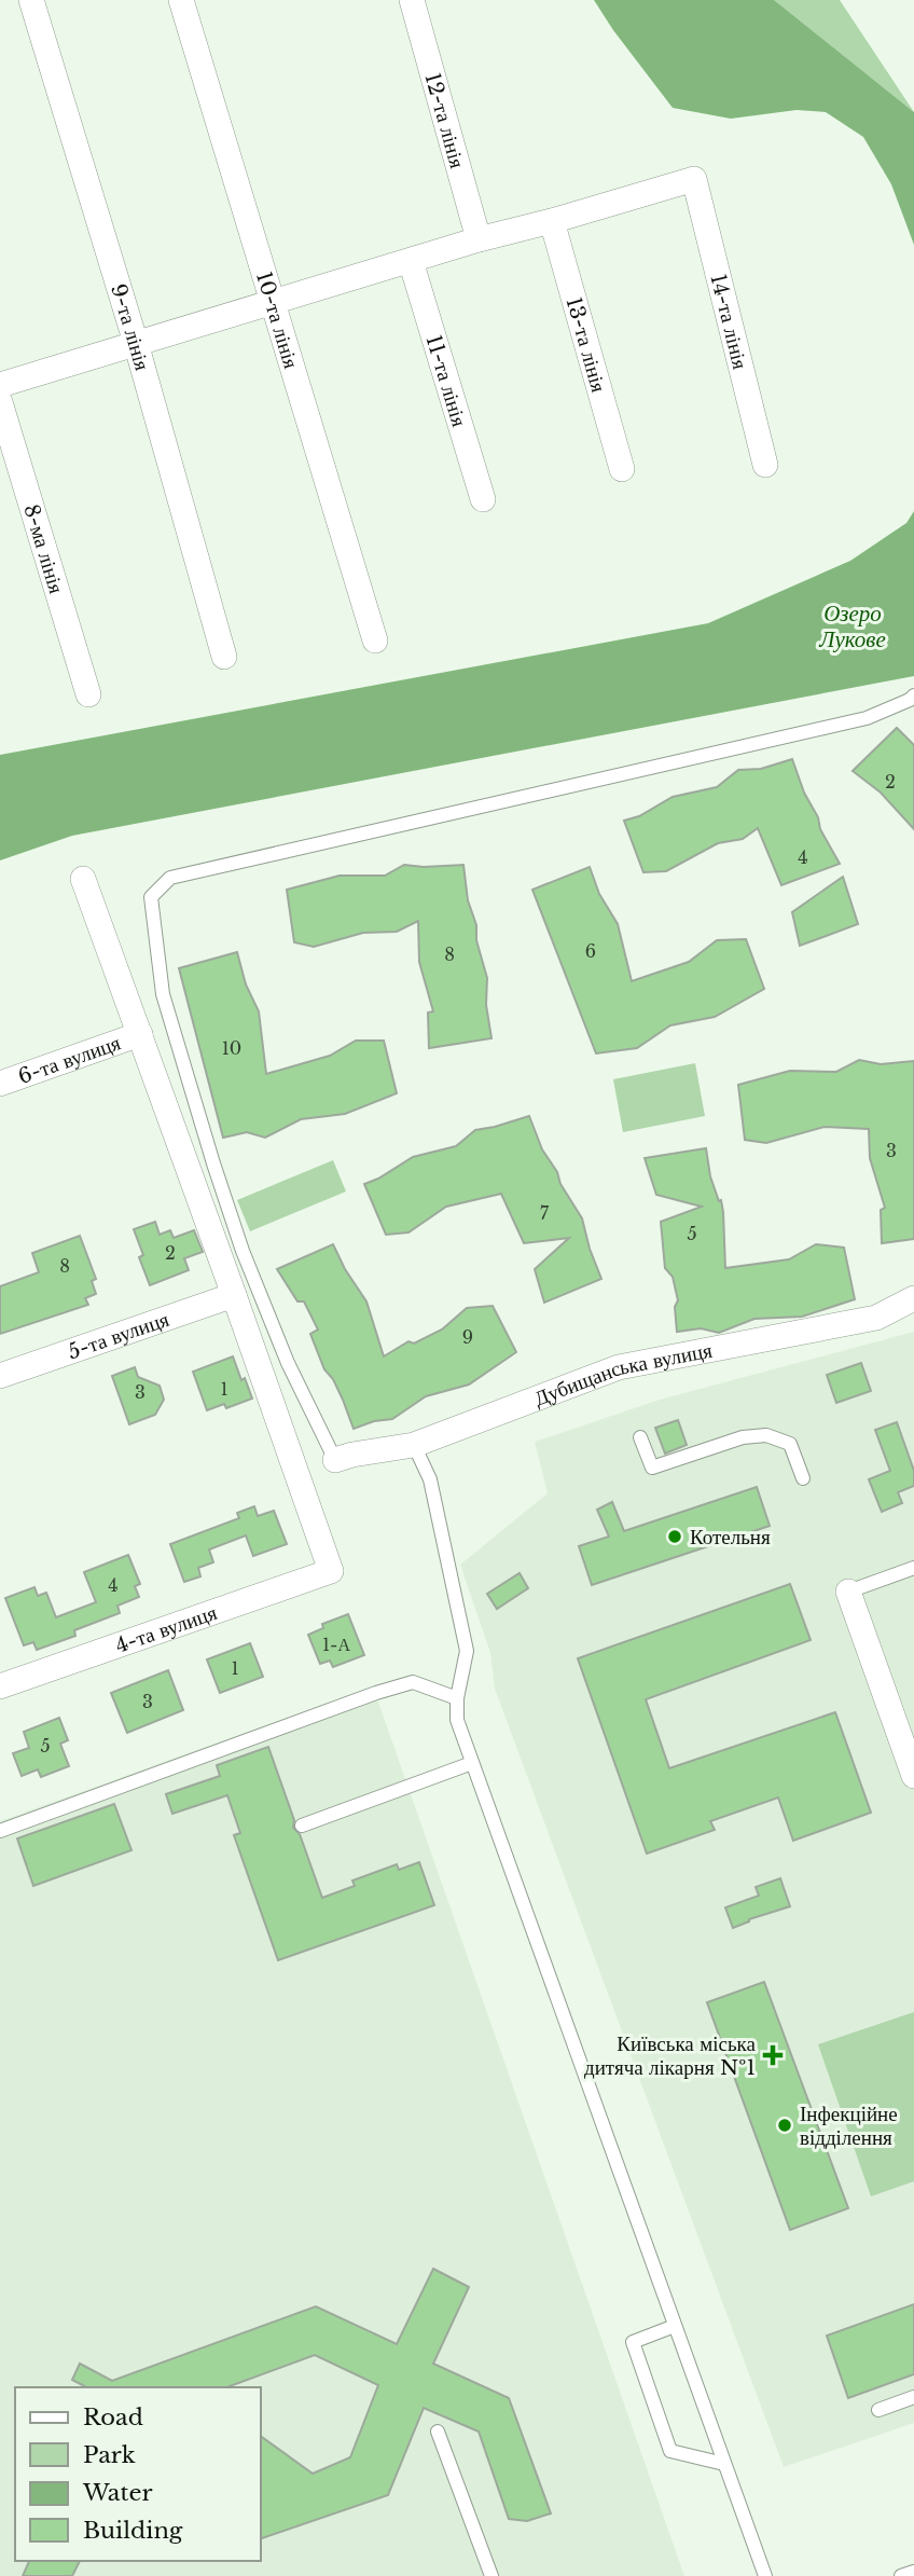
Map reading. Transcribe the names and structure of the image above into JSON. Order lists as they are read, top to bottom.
{
  "streets": {
    "street": [
      "12-та лінія",
      "10-та лінія",
      "14-та лінія",
      "9-та лінія",
      "13-та лінія",
      "11-та лінія",
      "8-ма лінія",
      "6-та вулиця",
      "5-та вулиця",
      "Дубищанська вулиця",
      "4-та вулиця"
    ]
  },
  "crossings": [
    ["14-та лінія", "13-та лінія"],
    ["5-та вулиця", "4-та вулиця"]
  ],
  "water": ["Озеро Лукове"],
  "places": {
    "other": ["Котельня", "Інфекційне відділення"],
    "health": ["Київська міська дитяча лікарня №1"]
  },
  "house_numbers": [
    "2",
    "4",
    "6",
    "8",
    "10",
    "3",
    "7",
    "5",
    "2",
    "8",
    "9",
    "1",
    "3",
    "4",
    "1-А",
    "1",
    "3",
    "5"
  ],
  "legend": [
    "Road",
    "Park",
    "Water",
    "Building"
  ]
}
